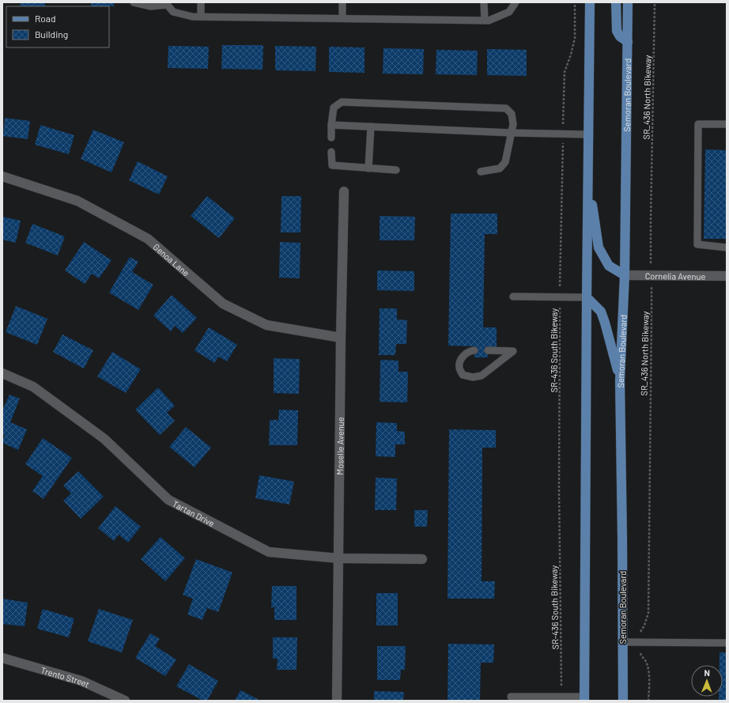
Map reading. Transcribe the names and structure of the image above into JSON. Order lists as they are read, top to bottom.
{
  "streets": {
    "main road": ["Semoran Boulevard"],
    "street": [
      "Genoa Lane",
      "Cornelia Avenue",
      "Moselle Avenue",
      "Tartan Drive",
      "Trento Street"
    ],
    "path": ["SR_436 North Bikeway", "SR-436 South Bikeway"]
  },
  "crossings": [
    ["Semoran Boulevard", "Cornelia Avenue"],
    ["SR_436 North Bikeway", "Cornelia Avenue"],
    ["Genoa Lane", "Moselle Avenue"],
    ["Moselle Avenue", "Tartan Drive"]
  ],
  "legend": ["Road", "Building"],
  "north": "top"
}
